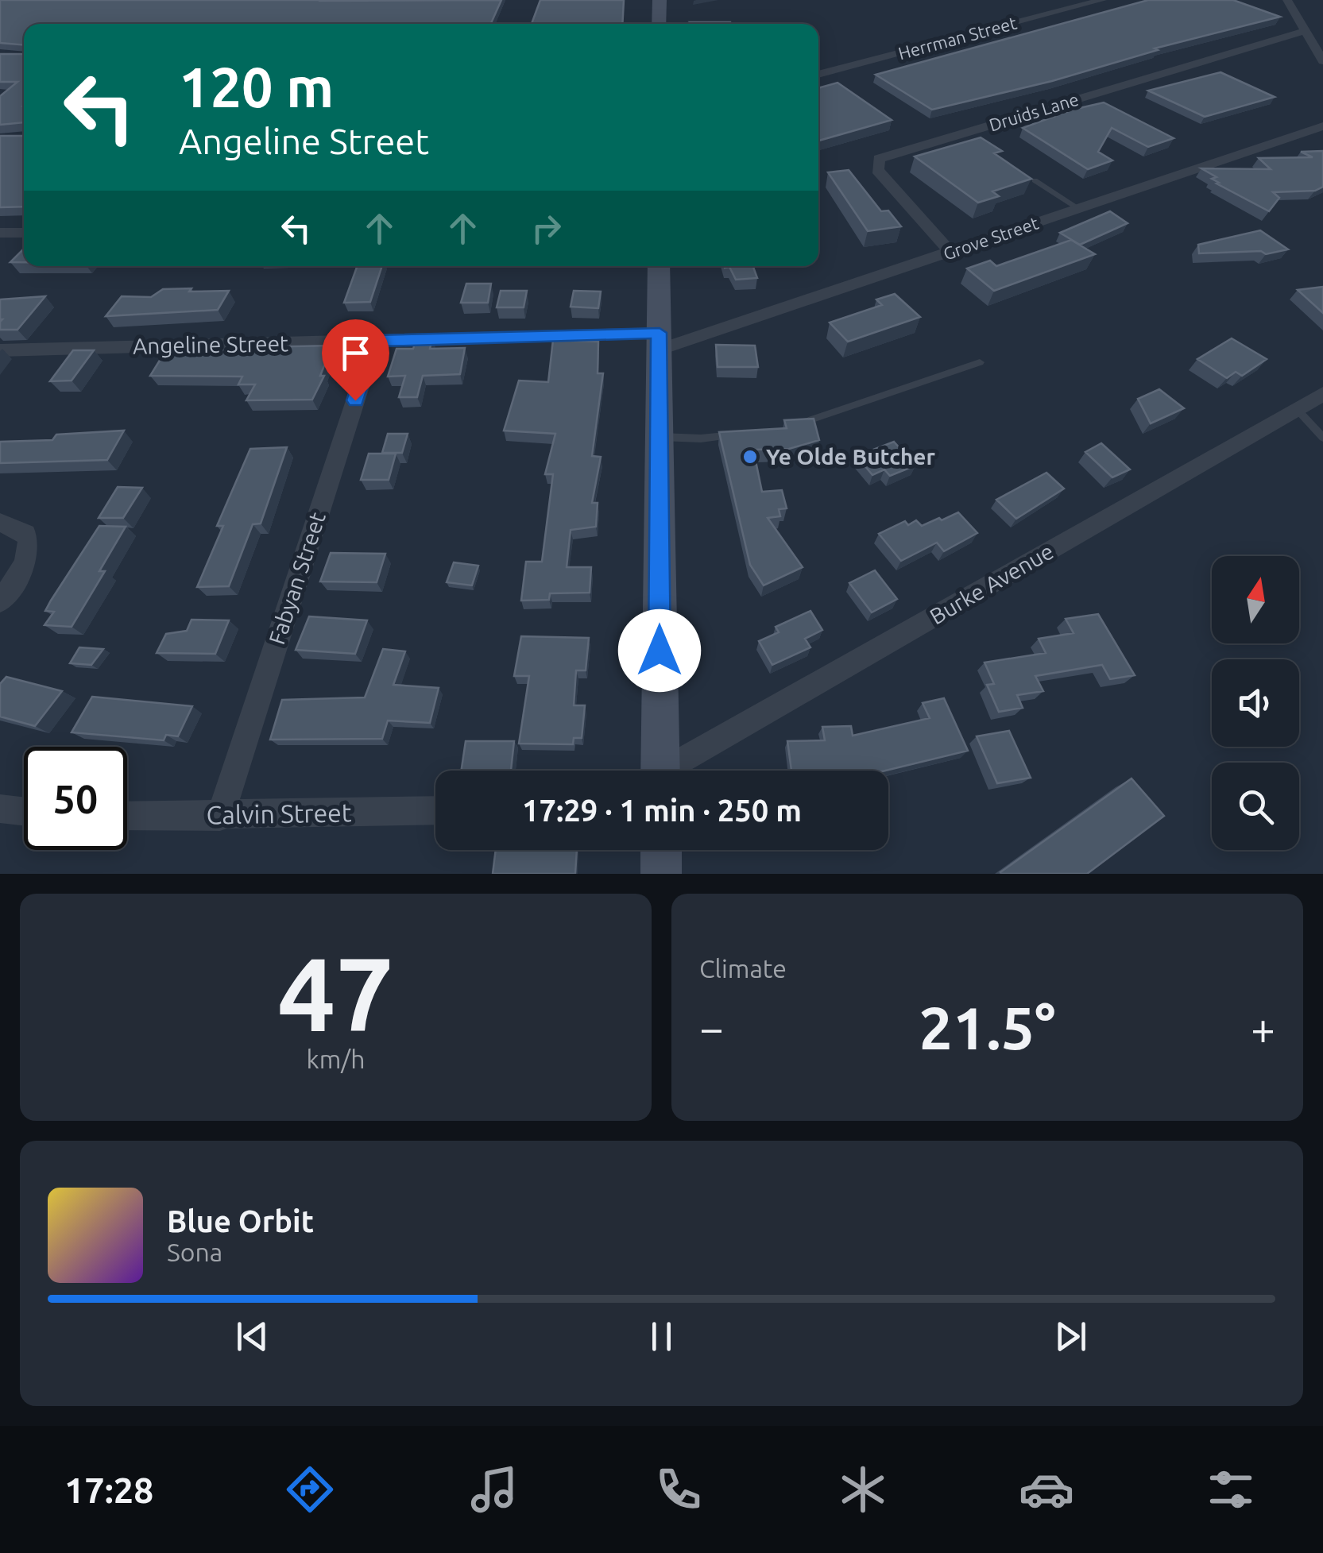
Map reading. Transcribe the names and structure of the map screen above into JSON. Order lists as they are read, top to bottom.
{
  "streets": {
    "street": [
      "Herrman Street",
      "Druids Lane",
      "Grove Street",
      "Angeline Street",
      "Fabyan Street",
      "Burke Avenue",
      "Calvin Street"
    ]
  },
  "crossings": [
    ["Druids Lane", "Grove Street"],
    ["Grove Street", "Angeline Street"],
    ["Angeline Street", "Fabyan Street"],
    ["Fabyan Street", "Calvin Street"]
  ],
  "places": ["Ye Olde Butcher"],
  "north": "top",
  "page": {
    "turn": ["120 m", "Angeline Street"],
    "limit": "50",
    "trip": "17:29 · 1 min · 250 m",
    "tile": [
      ["47", "km/h"],
      "Climate"
    ],
    "heat": ["−", "21.5°", "+"],
    "song": ["Blue Orbit", "Sona"],
    "tabs": "17:28"
  }
}
